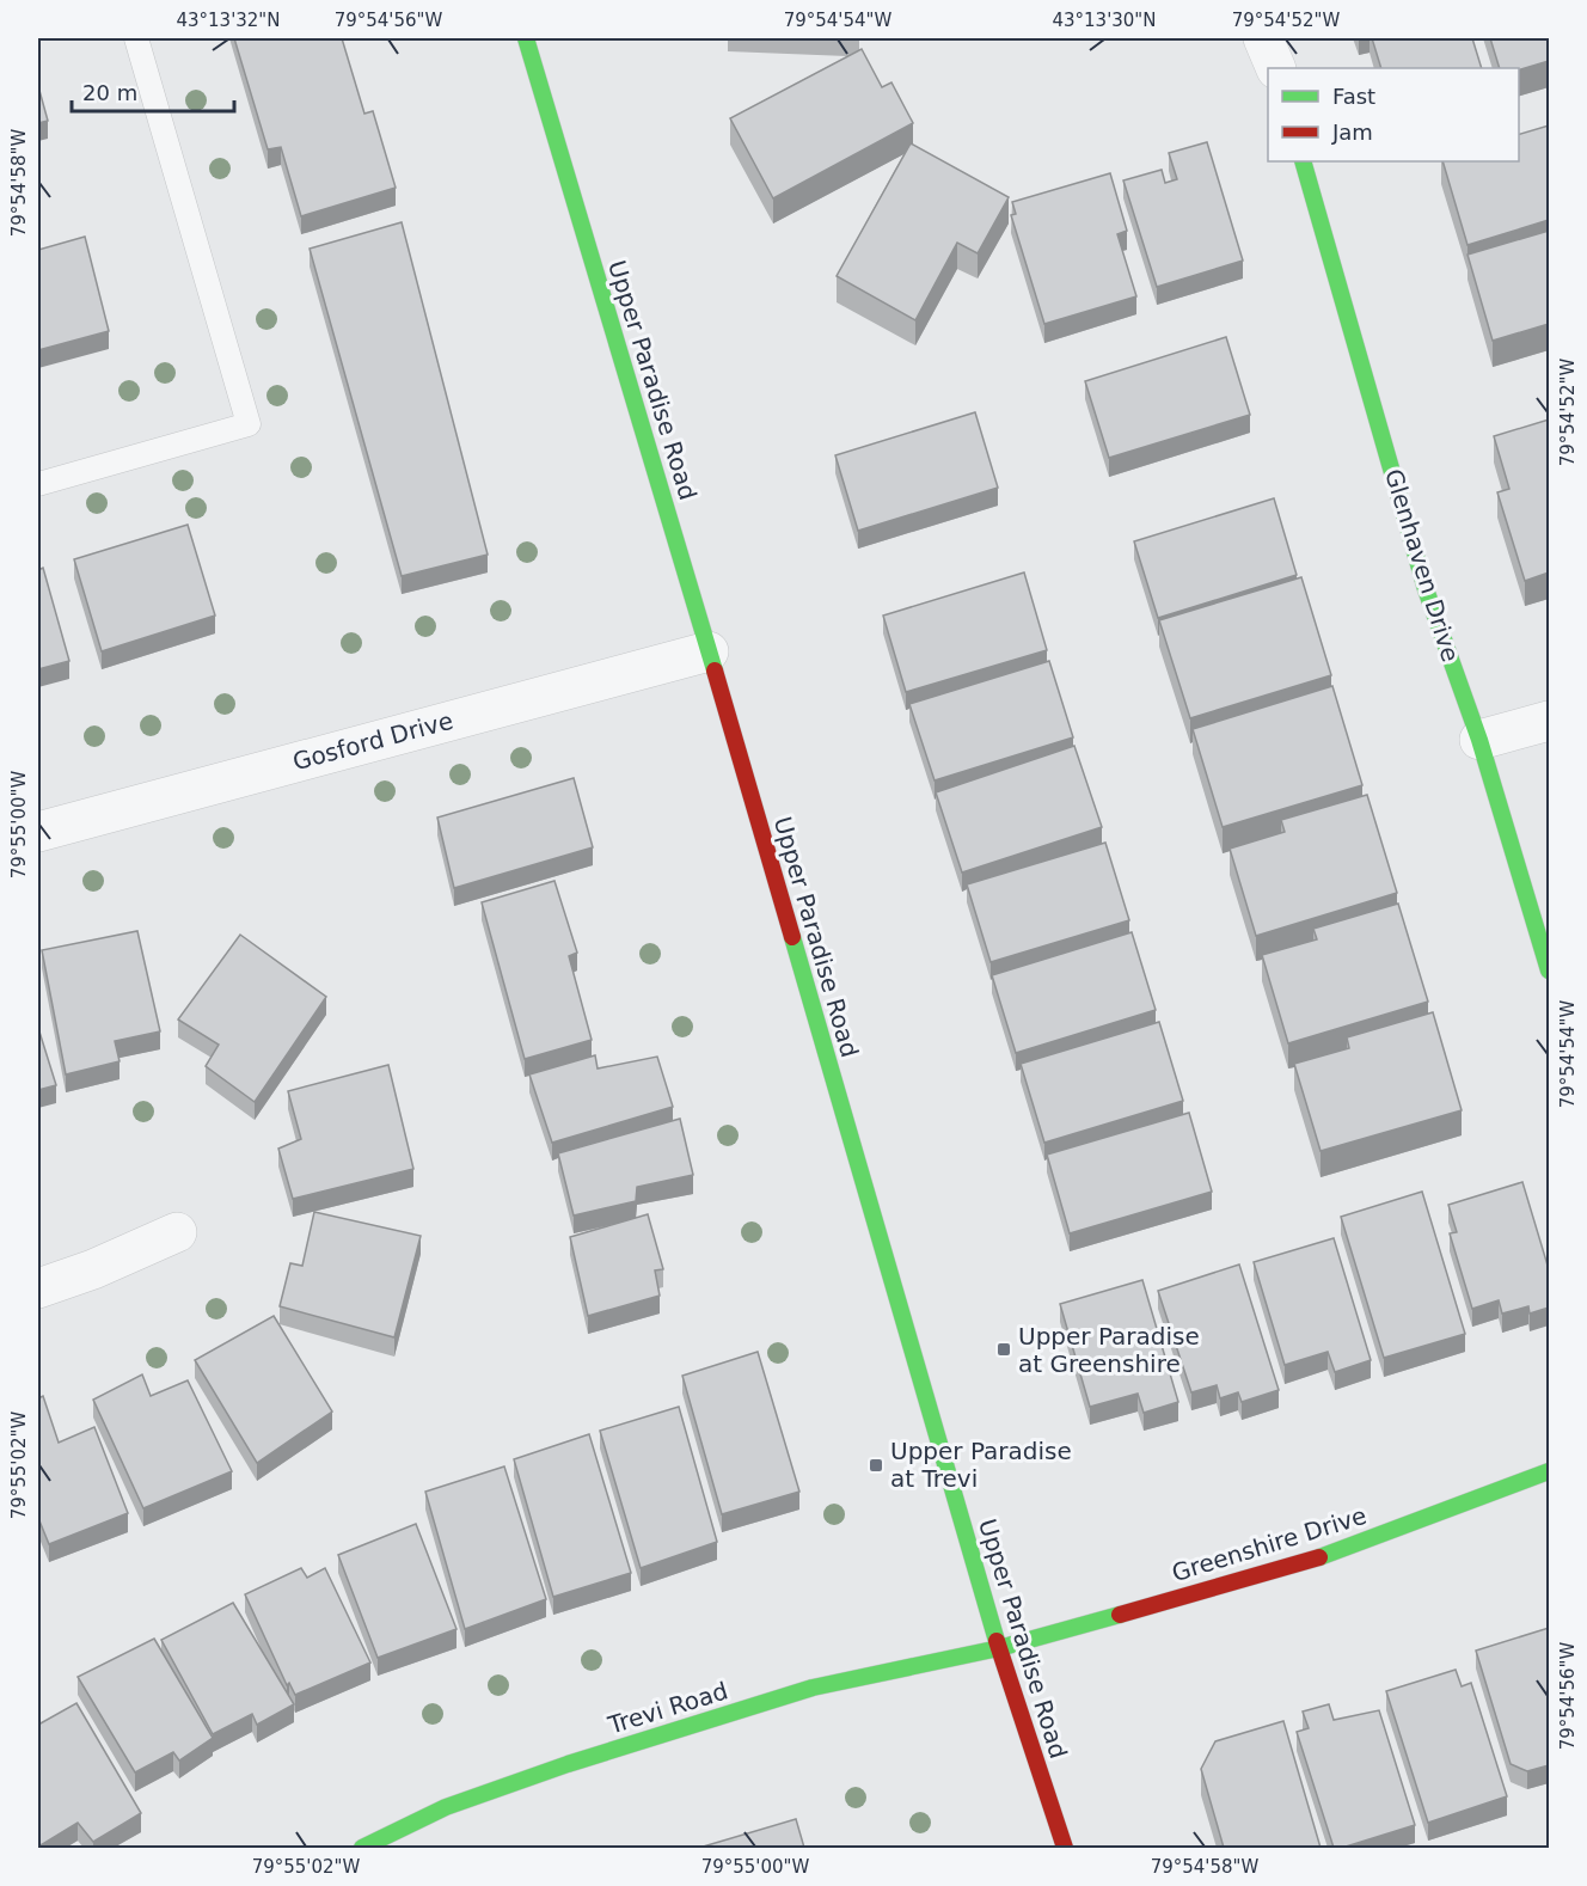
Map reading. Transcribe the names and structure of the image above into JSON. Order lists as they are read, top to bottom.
{
  "streets": {
    "street": [
      "Upper Paradise Road",
      "Glenhaven Drive",
      "Gosford Drive",
      "Greenshire Drive",
      "Trevi Road"
    ]
  },
  "crossings": [
    ["Upper Paradise Road", "Gosford Drive"],
    ["Upper Paradise Road", "Greenshire Drive"],
    ["Upper Paradise Road", "Trevi Road"],
    ["Greenshire Drive", "Trevi Road"]
  ],
  "places": {
    "transit": ["Upper Paradise at Greenshire", "Upper Paradise at Trevi"]
  },
  "legend": ["Fast", "Jam"],
  "scale_bar": "20 m",
  "coordinates": [
    "43°13'32\"N",
    "79°54'56\"W",
    "79°54'54\"W",
    "43°13'30\"N",
    "79°54'52\"W",
    "79°54'58\"W",
    "79°55'00\"W",
    "79°55'02\"W"
  ]
}
